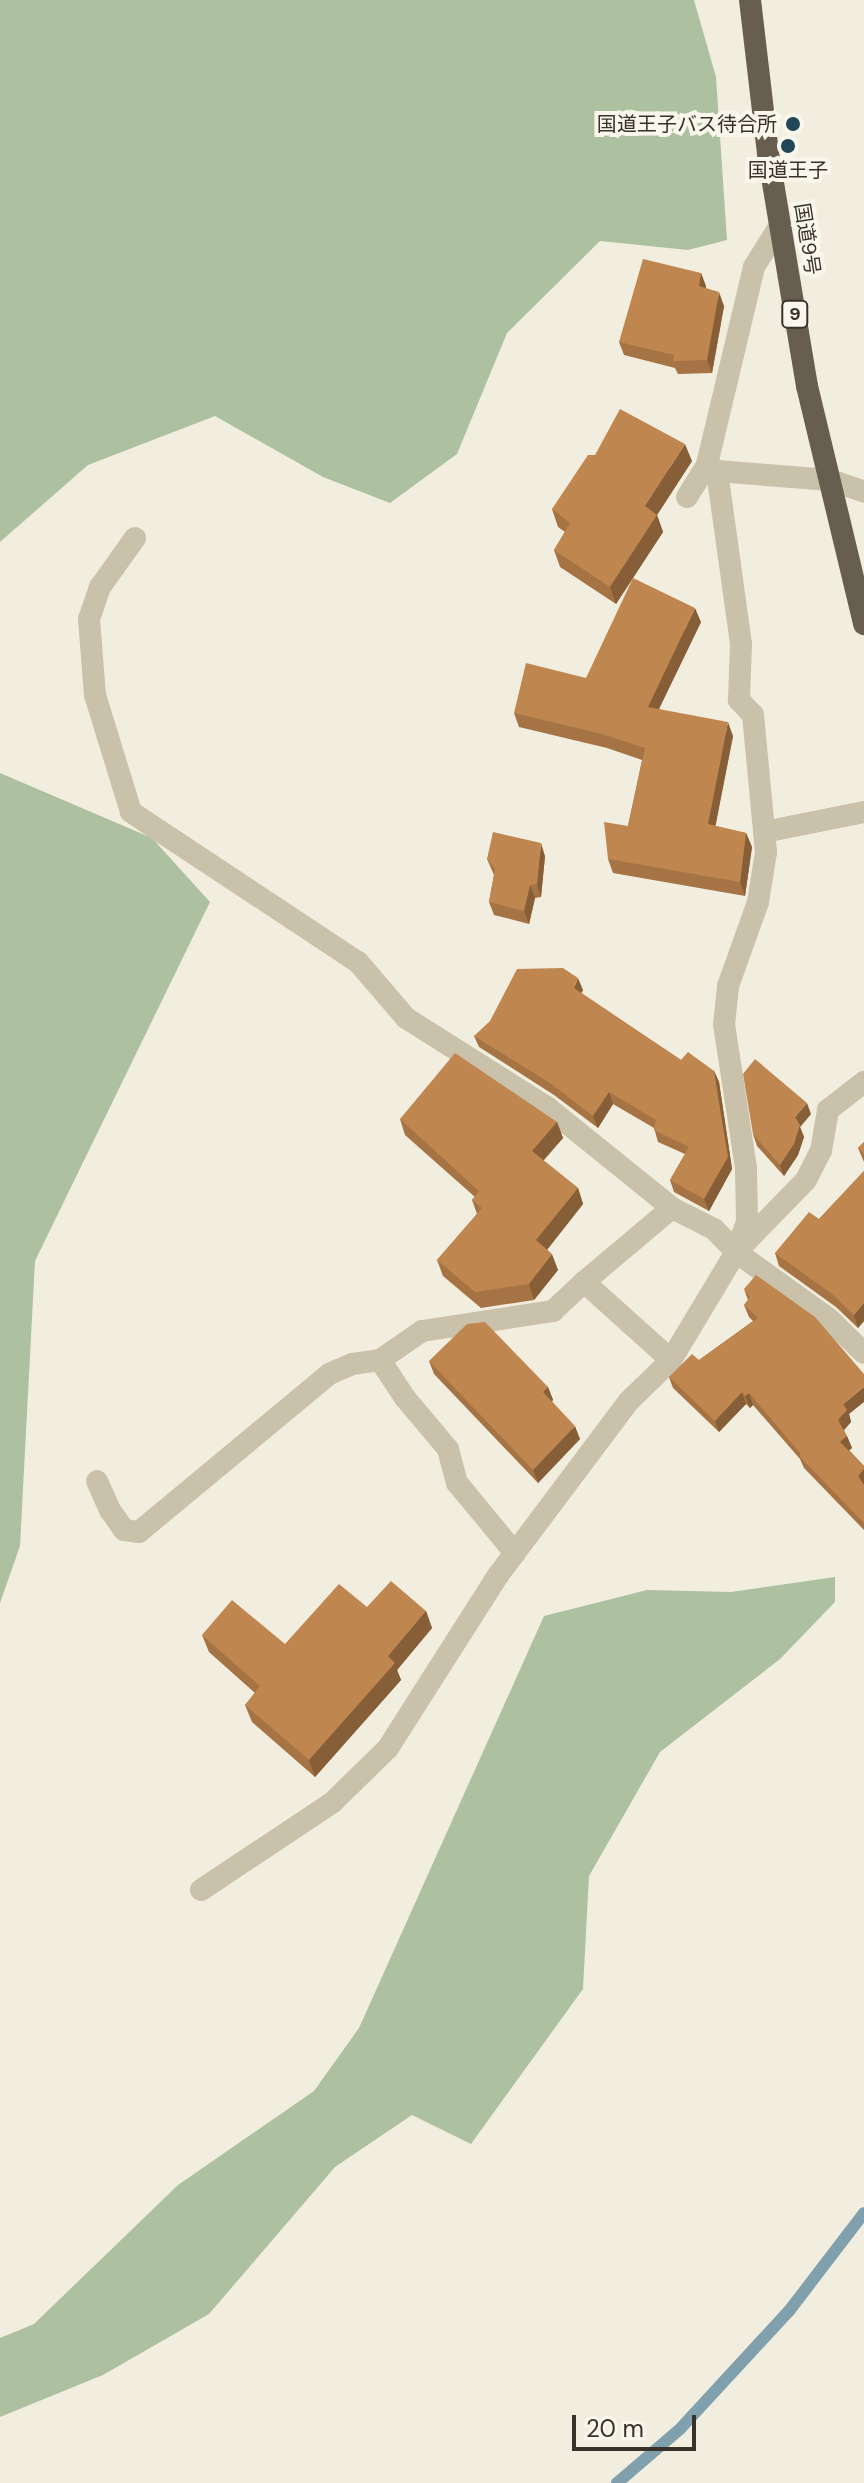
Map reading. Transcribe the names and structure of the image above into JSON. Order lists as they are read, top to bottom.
{
  "streets": {
    "highway": ["国道9号", "9"]
  },
  "places": ["国道王子バス待合所", "国道王子"],
  "scale_bar": "20 m"
}
